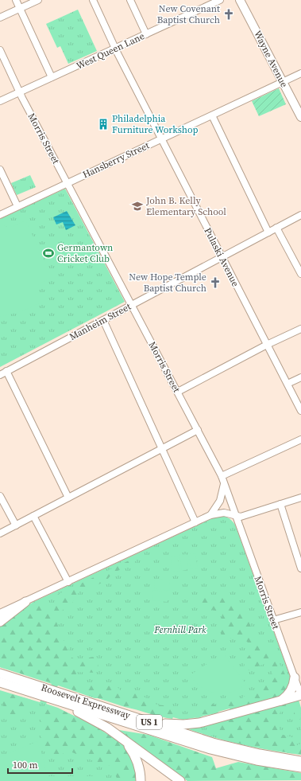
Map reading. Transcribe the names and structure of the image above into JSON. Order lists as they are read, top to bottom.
{
  "streets": {
    "highway": ["Roosevelt Expressway", "US 1"],
    "main road": ["Wayne Avenue"],
    "street": [
      "West Queen Lane",
      "Morris Street",
      "Hansberry Street",
      "Pulaski Avenue",
      "Manheim Street"
    ]
  },
  "crossings": [
    ["West Queen Lane", "Morris Street"],
    ["West Queen Lane", "Pulaski Avenue"],
    ["Wayne Avenue", "Hansberry Street"],
    ["Morris Street", "Hansberry Street"],
    ["Morris Street", "Manheim Street"],
    ["Hansberry Street", "Pulaski Avenue"],
    ["Pulaski Avenue", "Manheim Street"]
  ],
  "parks": ["Fernhill Park"],
  "places": {
    "church": ["New Covenant Baptist Church", "New Hope Temple Baptist Church"],
    "building": ["Philadelphia Furniture Workshop"],
    "school or university": ["John B. Kelly Elementary School"],
    "sports": ["Germantown Cricket Club"]
  },
  "scale_bar": "100 m"
}
